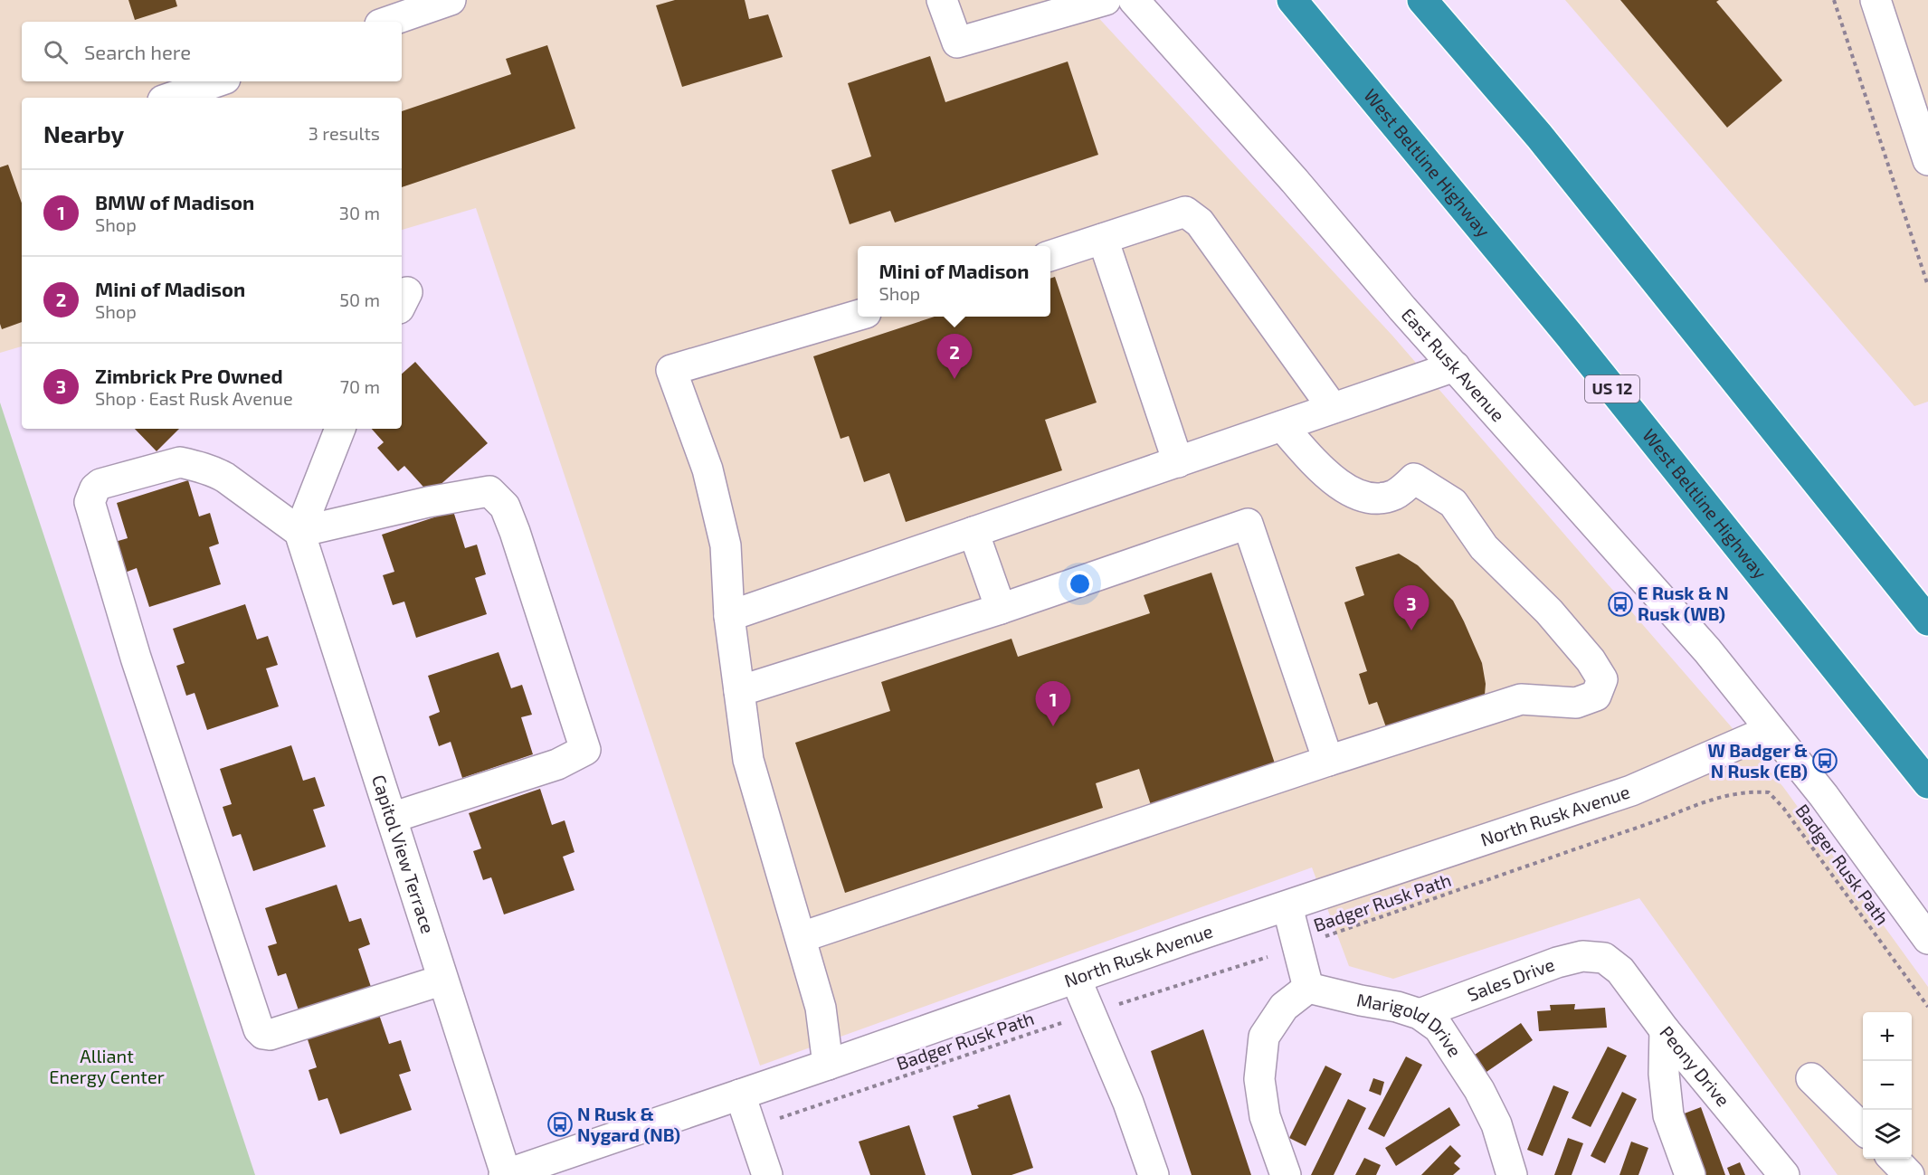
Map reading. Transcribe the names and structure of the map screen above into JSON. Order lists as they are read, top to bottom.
{
  "streets": {
    "highway": ["West Beltline Highway", "US 12"],
    "street": [
      "East Rusk Avenue",
      "North Rusk Avenue",
      "Capitol View Terrace",
      "Sales Drive",
      "Marigold Drive",
      "Peony Drive"
    ],
    "path": ["Badger Rusk Path"]
  },
  "crossings": [
    ["East Rusk Avenue", "North Rusk Avenue"],
    ["North Rusk Avenue", "Capitol View Terrace"],
    ["Sales Drive", "Marigold Drive"],
    ["Sales Drive", "Peony Drive"]
  ],
  "parks": ["Alliant Energy Center"],
  "places": {
    "bus stop": ["E Rusk & N Rusk (WB)", "W Badger & N Rusk (EB)", "N Rusk & Nygard (NB)"]
  },
  "page": {
    "search": "Search here",
    "heading": ["Nearby", "3 results"],
    "list": [
      {
        "mark": "1",
        "name": "BMW of Madison",
        "note": "Shop",
        "value": "30 m"
      },
      {
        "mark": "2",
        "name": "Mini of Madison",
        "note": "Shop",
        "value": "50 m"
      },
      {
        "mark": "3",
        "name": "Zimbrick Pre Owned",
        "note": "Shop · East Rusk Avenue",
        "value": "70 m"
      }
    ],
    "popup": ["Mini of Madison", "Shop"],
    "pins": ["2", "3", "1"],
    "map_buttons": ["+", "−"]
  }
}
